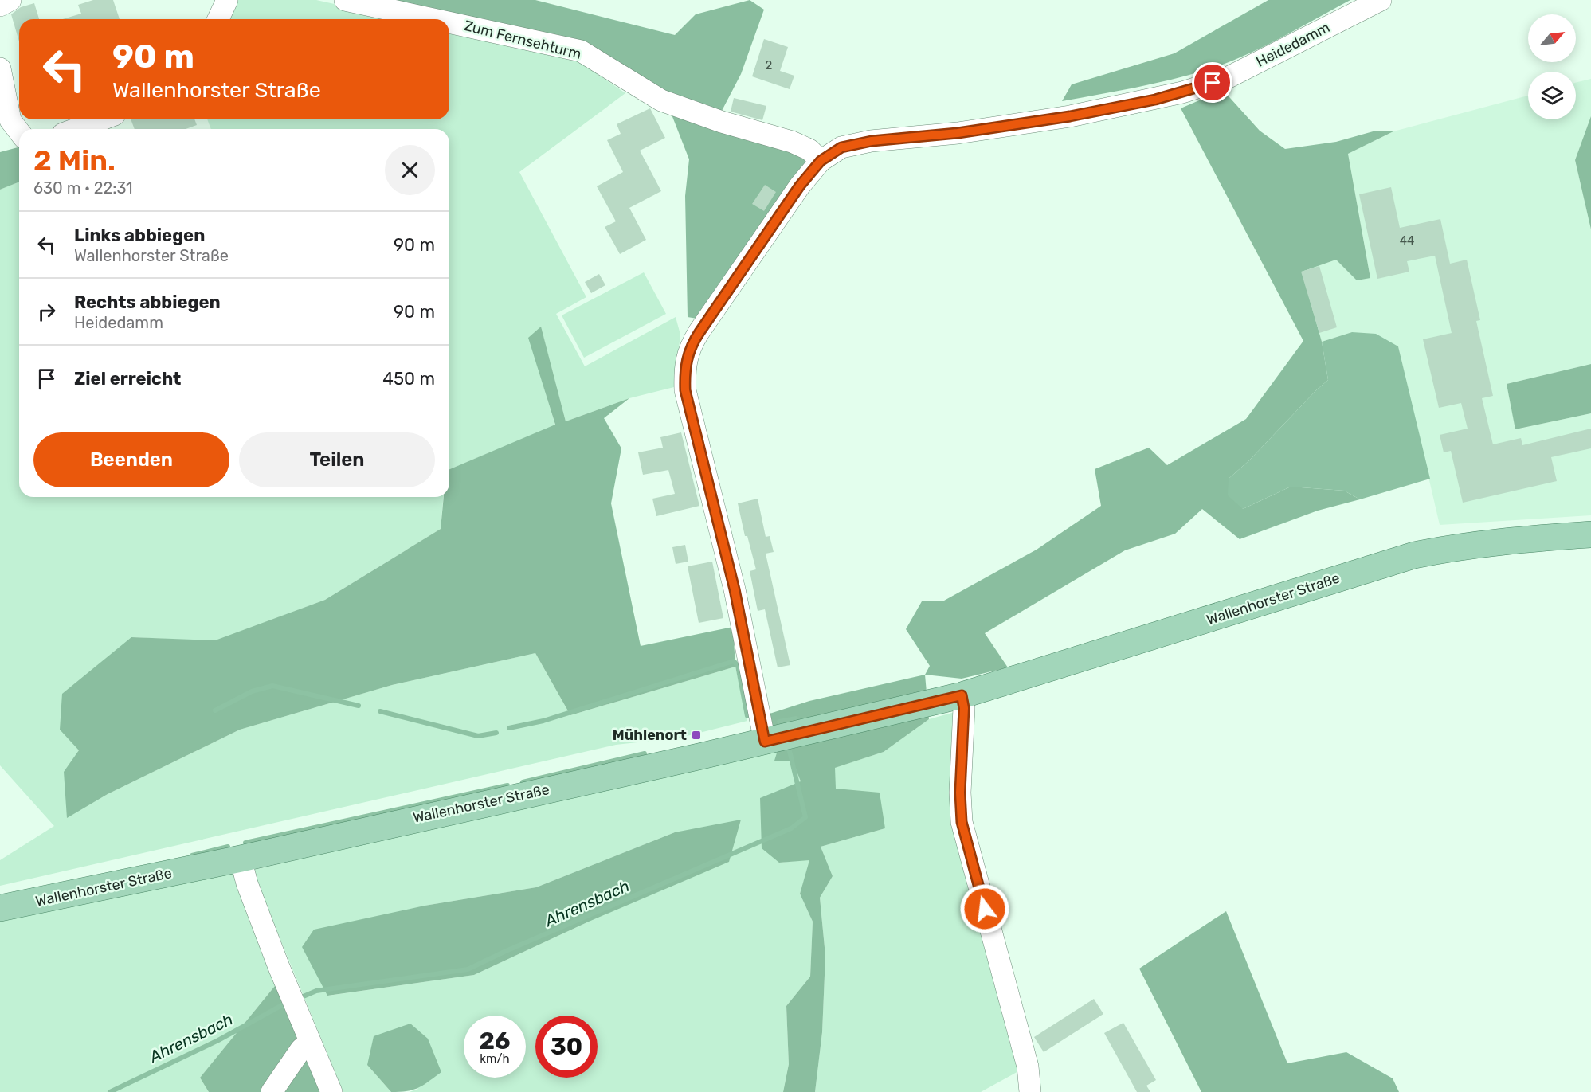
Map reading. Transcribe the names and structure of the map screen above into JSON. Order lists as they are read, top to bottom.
{
  "streets": {
    "main road": ["Wallenhorster Straße"],
    "street": ["Zum Fernsehturm", "Heidedamm"]
  },
  "crossings": [
    ["Zum Fernsehturm", "Heidedamm"],
    ["Heidedamm", "Wallenhorster Straße"]
  ],
  "water": ["Ahrensbach"],
  "places": {
    "transit": ["Mühlenort"]
  },
  "house_numbers": ["2", "44"],
  "north": "top right",
  "page": {
    "turn": ["90 m", "Wallenhorster Straße"],
    "heading": ["2 Min.", "630 m · 22:31"],
    "list": [
      {
        "name": "Links abbiegen",
        "note": "Wallenhorster Straße",
        "value": "90 m"
      },
      {
        "name": "Rechts abbiegen",
        "note": "Heidedamm",
        "value": "90 m"
      },
      {
        "name": "Ziel erreicht",
        "value": "450 m"
      }
    ],
    "buttons": ["Beenden", "Teilen"],
    "speed": "26 km/h",
    "limit": "30"
  }
}
